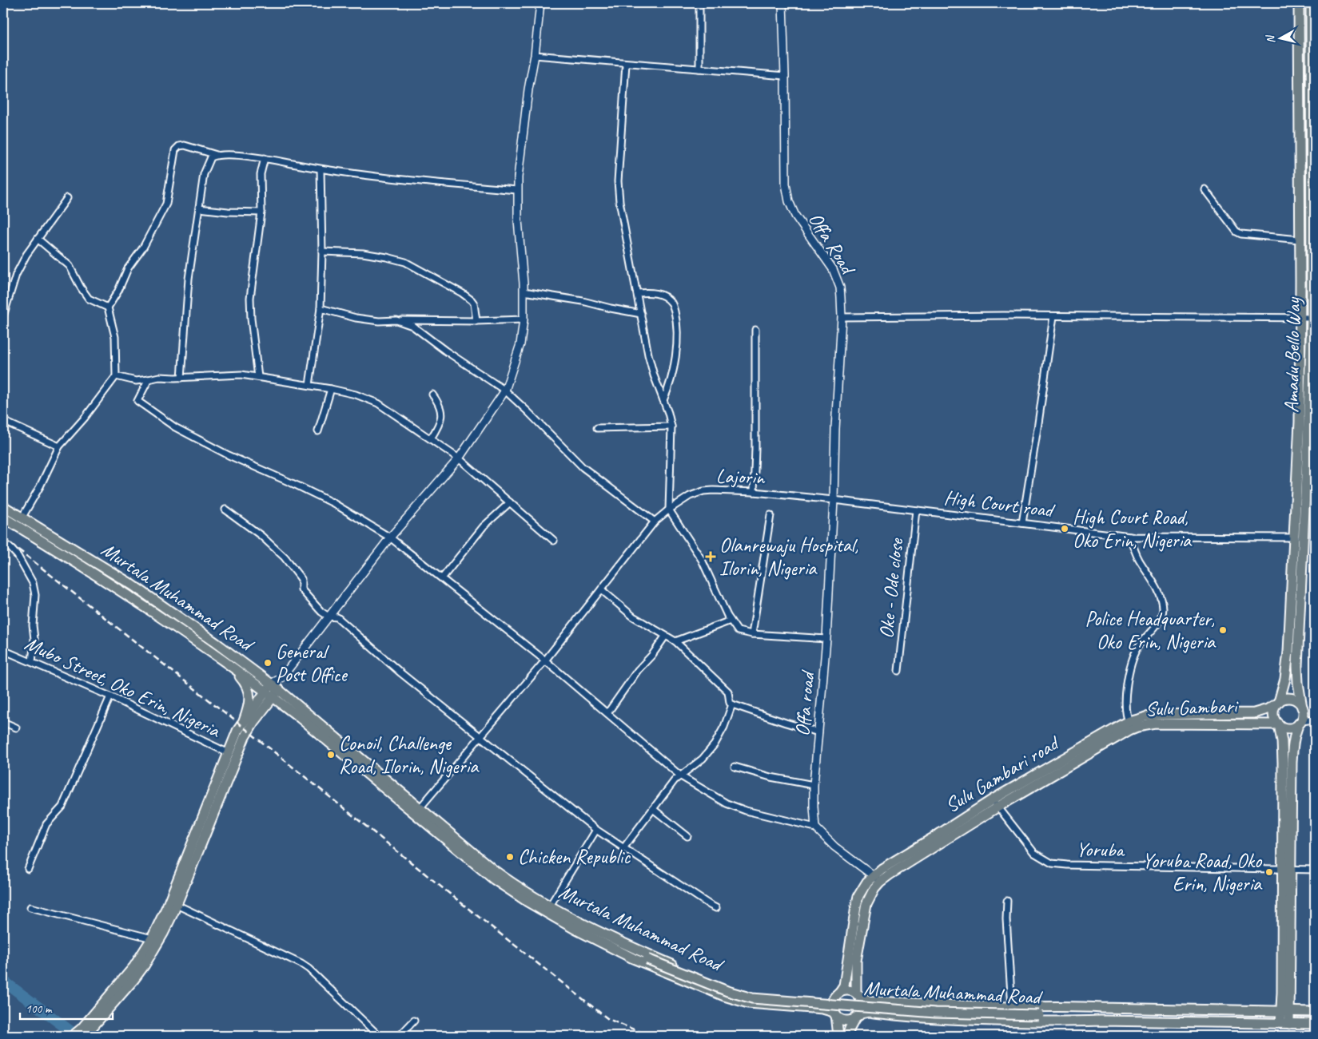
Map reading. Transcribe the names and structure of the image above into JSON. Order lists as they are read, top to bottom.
{
  "streets": {
    "main road": [
      "Amadu Bello Way",
      "Murtala Muhammad Road",
      "Sulu Gambari",
      "Sulu Gambari road"
    ],
    "street": [
      "Offa Road",
      "Lajorin",
      "High Court road",
      "Oke - Ode close",
      "Mubo Street, Oko Erin, Nigeria",
      "Offa road",
      "Yoruba"
    ]
  },
  "crossings": [
    ["Offa Road", "Lajorin"],
    ["Offa Road", "High Court road"],
    ["Offa Road", "Offa road"],
    ["Amadu Bello Way", "High Court road"],
    ["Amadu Bello Way", "Sulu Gambari"],
    ["Amadu Bello Way", "Sulu Gambari road"],
    ["Lajorin", "High Court road"],
    ["Lajorin", "Murtala Muhammad Road"],
    ["Lajorin", "Offa road"],
    ["High Court road", "Oke - Ode close"],
    ["High Court road", "Offa road"],
    ["Murtala Muhammad Road", "Sulu Gambari road"],
    ["Sulu Gambari", "Sulu Gambari road"],
    ["Sulu Gambari road", "Yoruba"]
  ],
  "places": {
    "other": [
      "High Court Road, Oko Erin, Nigeria",
      "Police Headquarter, Oko Erin, Nigeria",
      "General Post Office",
      "Conoil, Challenge Road, Ilorin, Nigeria",
      "Chicken Republic",
      "Yoruba Road, Oko Erin, Nigeria"
    ],
    "health": ["Olanrewaju Hospital, Ilorin, Nigeria"]
  },
  "scale_bar": "100 m",
  "north": "left"
}
